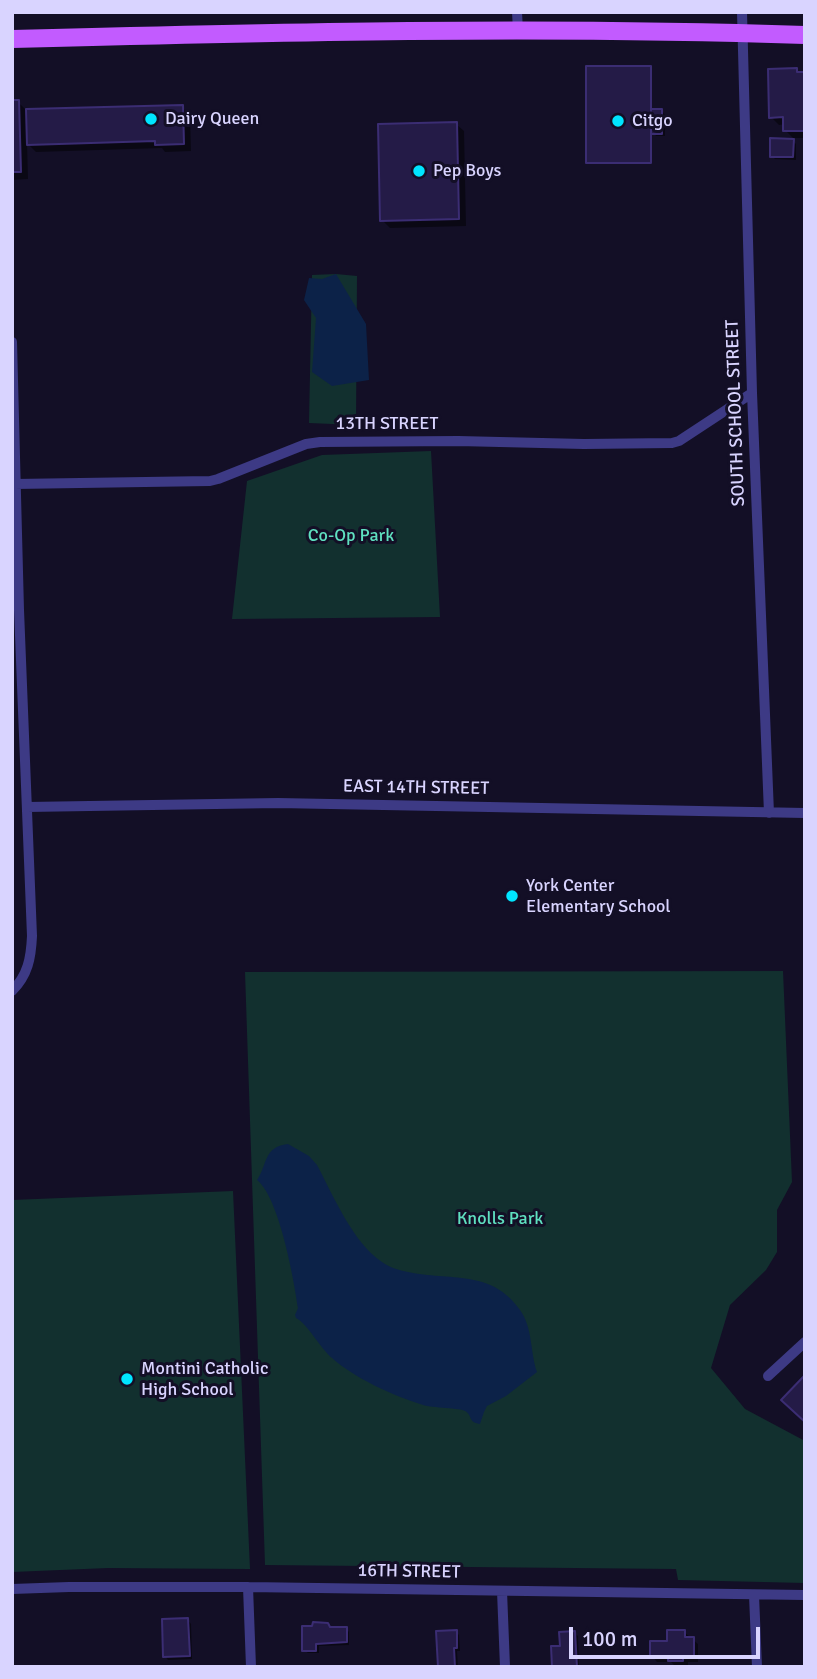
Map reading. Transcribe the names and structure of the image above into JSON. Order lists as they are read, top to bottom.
{
  "streets": {
    "street": [
      "SOUTH SCHOOL STREET",
      "13TH STREET",
      "EAST 14TH STREET",
      "16TH STREET"
    ]
  },
  "crossings": [
    ["SOUTH SCHOOL STREET", "13TH STREET"],
    ["SOUTH SCHOOL STREET", "EAST 14TH STREET"]
  ],
  "parks": ["Co-Op Park", "Knolls Park"],
  "places": [
    "Dairy Queen",
    "Citgo",
    "Pep Boys",
    "York Center Elementary School",
    "Montini Catholic High School"
  ],
  "scale_bar": "100 m"
}
